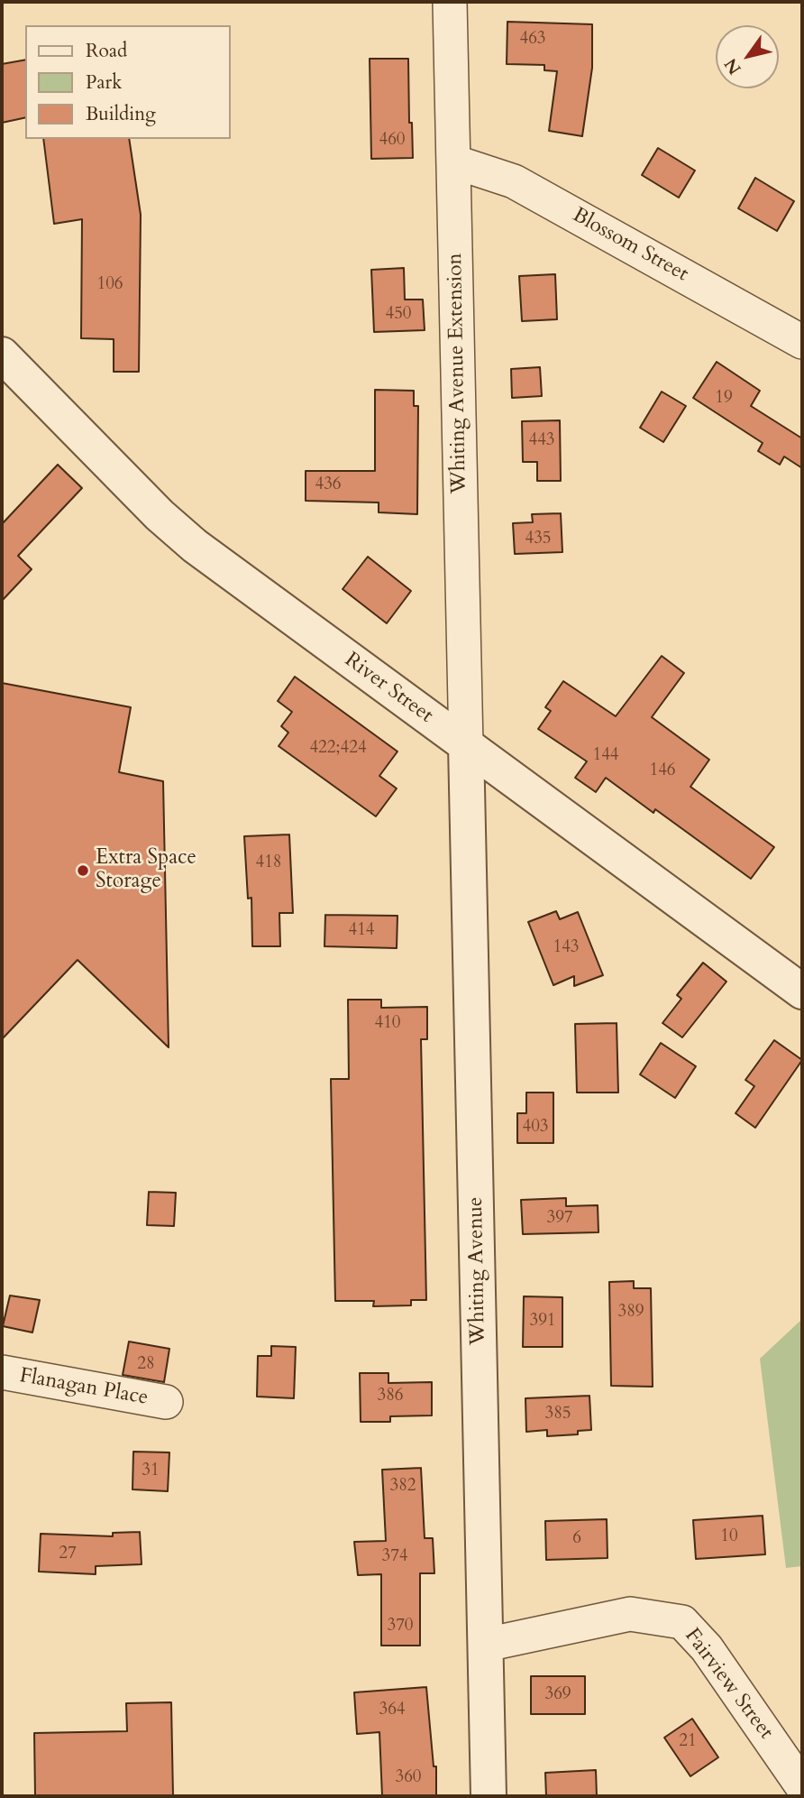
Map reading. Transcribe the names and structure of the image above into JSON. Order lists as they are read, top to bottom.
{
  "streets": {
    "street": [
      "Blossom Street",
      "Whiting Avenue Extension",
      "River Street",
      "Whiting Avenue",
      "Flanagan Place",
      "Fairview Street"
    ]
  },
  "crossings": [
    ["Blossom Street", "Whiting Avenue Extension"],
    ["Whiting Avenue Extension", "River Street"],
    ["Whiting Avenue Extension", "Whiting Avenue"],
    ["River Street", "Whiting Avenue"],
    ["Whiting Avenue", "Fairview Street"]
  ],
  "places": ["Extra Space Storage"],
  "house_numbers": [
    "463",
    "460",
    "106",
    "450",
    "19",
    "443",
    "436",
    "435",
    "422;424",
    "144",
    "146",
    "418",
    "414",
    "143",
    "410",
    "403",
    "397",
    "389",
    "391",
    "28",
    "386",
    "385",
    "31",
    "382",
    "10",
    "6",
    "27",
    "374",
    "370",
    "369",
    "364",
    "21",
    "360"
  ],
  "legend": ["Road", "Park", "Building"],
  "north": "bottom left"
}
